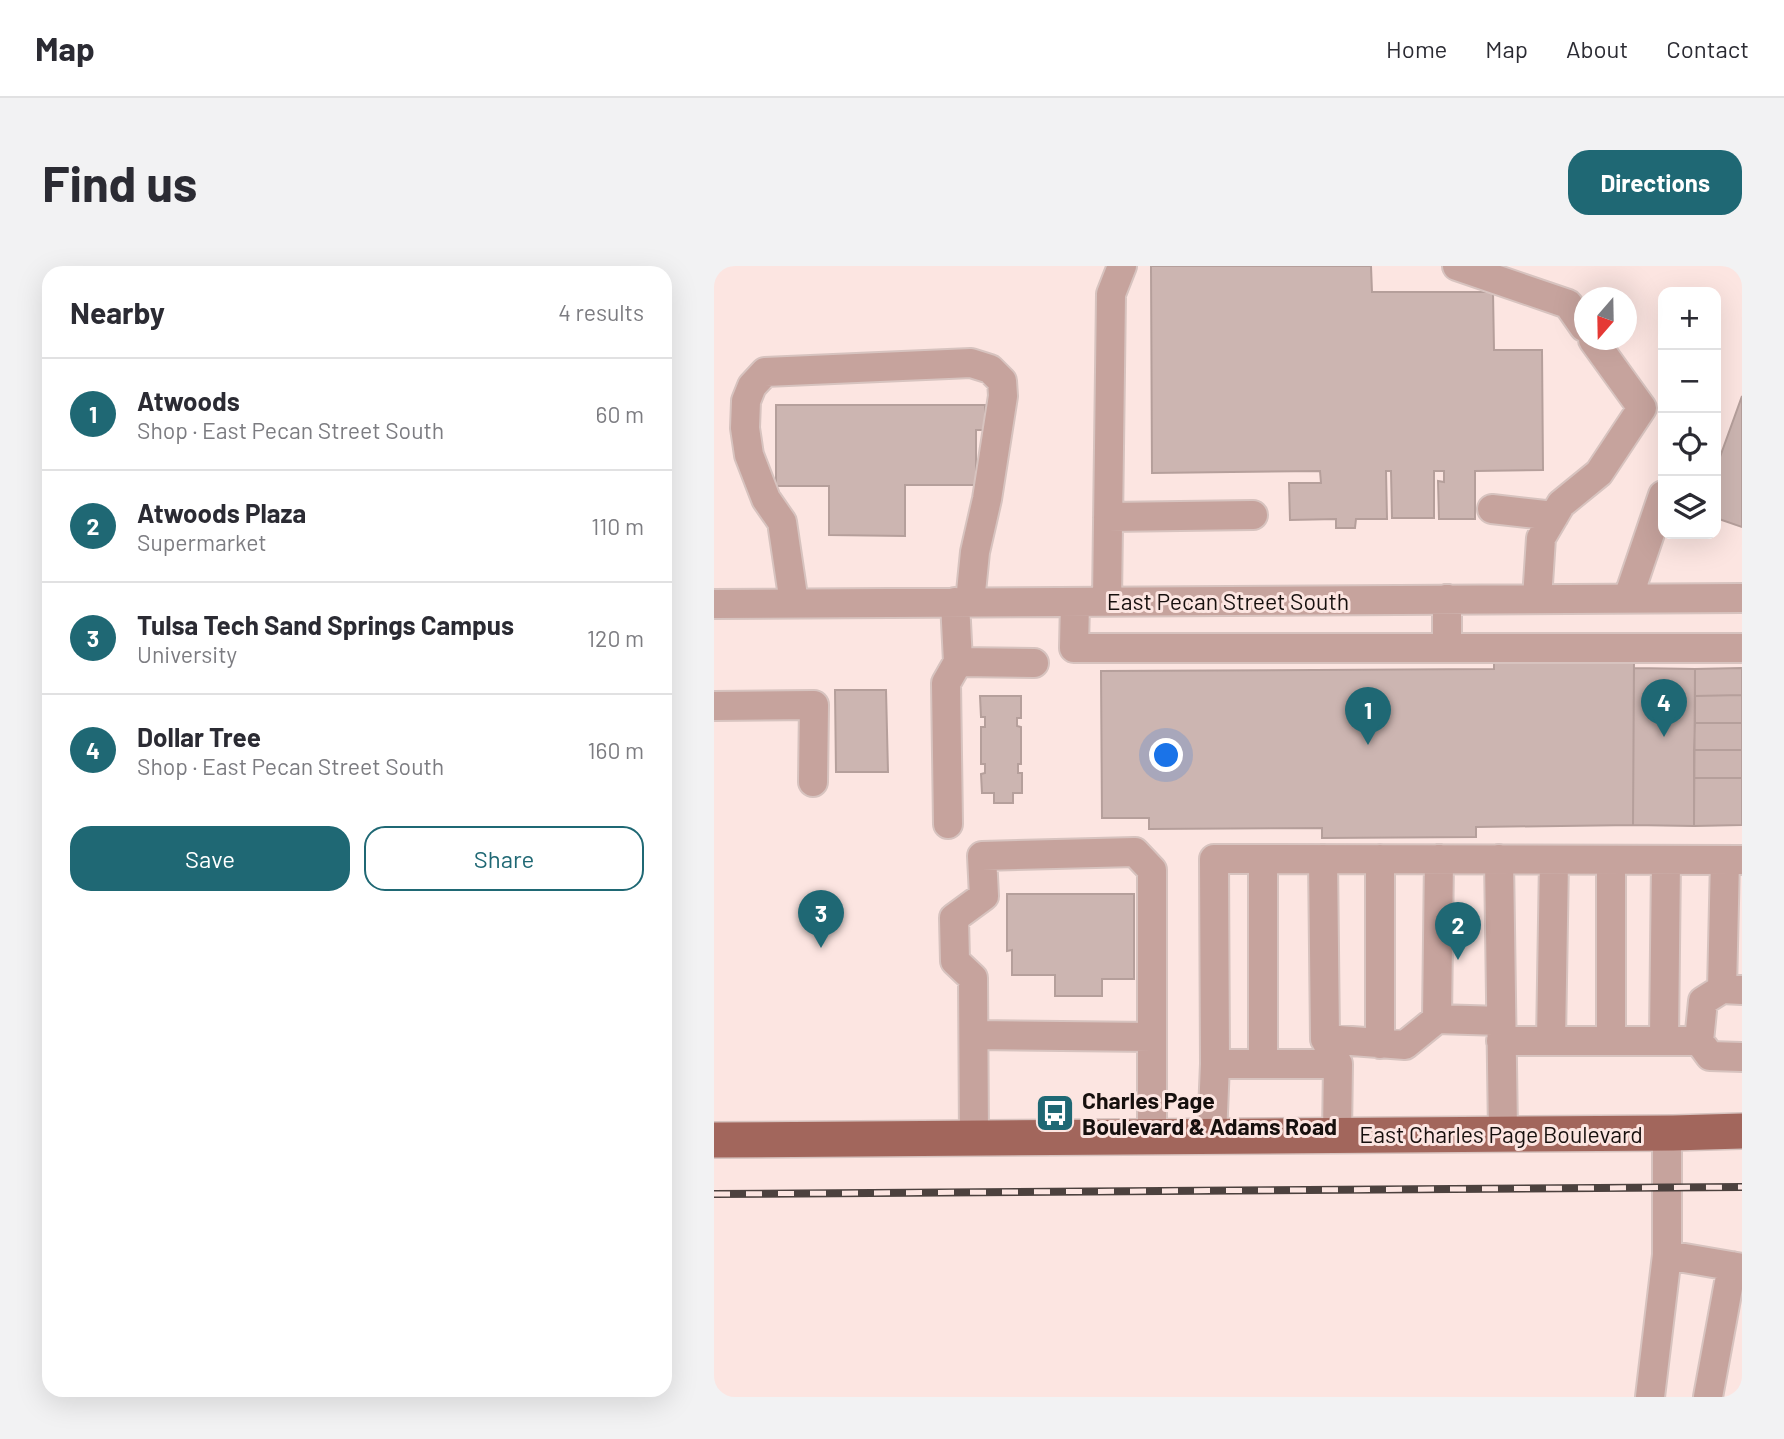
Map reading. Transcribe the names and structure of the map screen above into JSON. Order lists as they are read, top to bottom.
{
  "streets": {
    "main road": ["East Charles Page Boulevard"],
    "street": ["East Pecan Street South"]
  },
  "places": {
    "bus stop": ["Charles Page Boulevard & Adams Road"]
  },
  "north": "bottom",
  "page": {
    "header": "Map",
    "nav": [
      "Home",
      "Map",
      "About",
      "Contact"
    ],
    "buttons": [
      "Directions",
      ["Save", "Share"]
    ],
    "title": "Find us",
    "heading": ["Nearby", "4 results"],
    "map_buttons": ["+", "−"],
    "list": [
      {
        "mark": "1",
        "name": "Atwoods",
        "note": "Shop · East Pecan Street South",
        "value": "60 m"
      },
      {
        "mark": "2",
        "name": "Atwoods Plaza",
        "note": "Supermarket",
        "value": "110 m"
      },
      {
        "mark": "3",
        "name": "Tulsa Tech Sand Springs Campus",
        "note": "University",
        "value": "120 m"
      },
      {
        "mark": "4",
        "name": "Dollar Tree",
        "note": "Shop · East Pecan Street South",
        "value": "160 m"
      }
    ],
    "pins": [
      "4",
      "1",
      "3",
      "2"
    ]
  }
}
